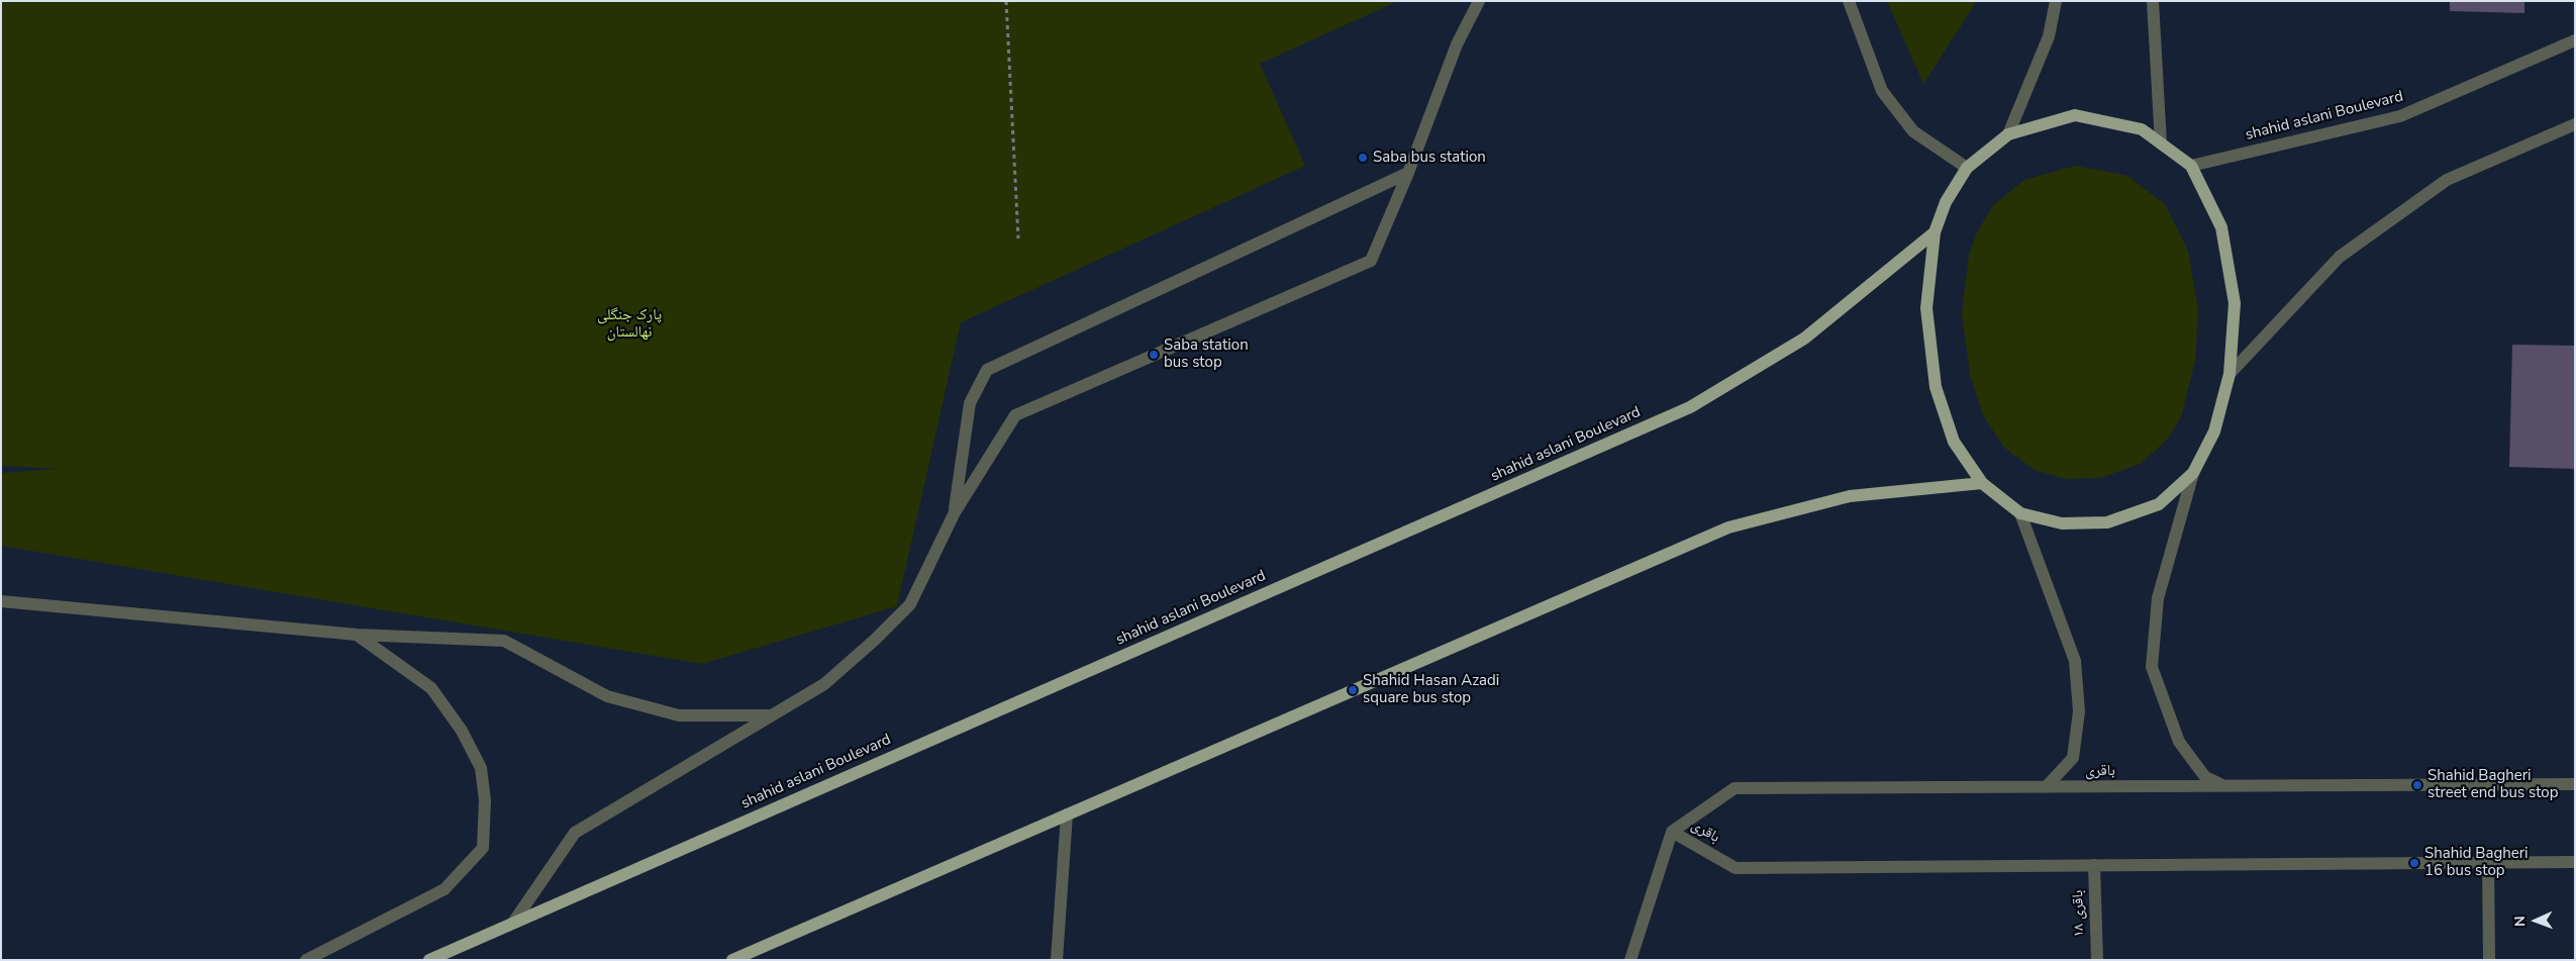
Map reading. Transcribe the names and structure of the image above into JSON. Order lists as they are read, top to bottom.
{
  "streets": {
    "main road": ["shahid aslani Boulevard"],
    "street": ["باقری", "باقری ۱۸"]
  },
  "crossings": [
    ["باقری", "باقری ۱۸"]
  ],
  "parks": ["پارک جنگلی نهالستان"],
  "places": [
    "Saba bus station",
    "Saba station bus stop",
    "Shahid Hasan Azadi square bus stop",
    "Shahid Bagheri street end bus stop",
    "Shahid Bagheri 16 bus stop"
  ],
  "north": "left"
}
